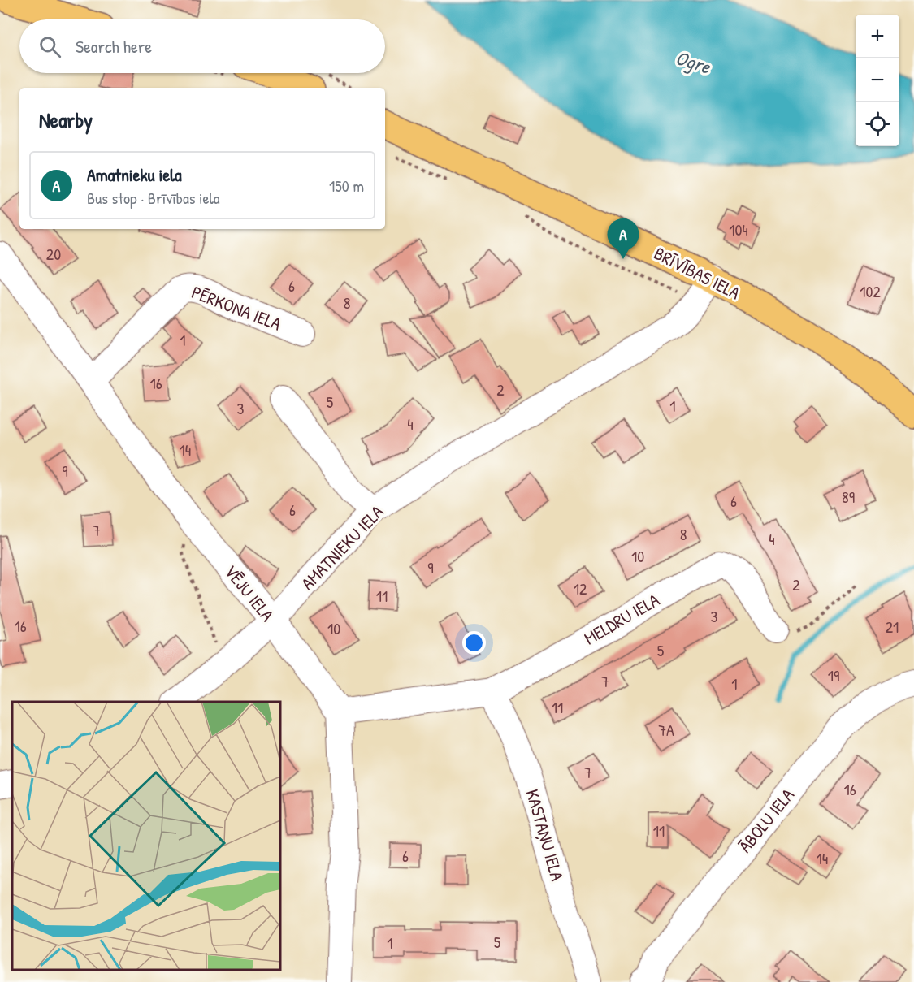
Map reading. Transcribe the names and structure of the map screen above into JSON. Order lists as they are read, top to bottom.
{
  "streets": {
    "main road": ["BRĪVĪBAS IELA"],
    "street": [
      "PĒRKONA IELA",
      "AMATNIEKU IELA",
      "VĒJU IELA",
      "MELDRU IELA",
      "ĀBOLU IELA",
      "KASTAŅU IELA"
    ]
  },
  "crossings": [
    ["BRĪVĪBAS IELA", "AMATNIEKU IELA"],
    ["PĒRKONA IELA", "VĒJU IELA"],
    ["AMATNIEKU IELA", "VĒJU IELA"],
    ["VĒJU IELA", "MELDRU IELA"],
    ["MELDRU IELA", "KASTAŅU IELA"]
  ],
  "water": ["Ogre"],
  "house_numbers": [
    "104",
    "20",
    "6",
    "102",
    "8",
    "1",
    "16",
    "2",
    "5",
    "1",
    "3",
    "4",
    "14",
    "9",
    "89",
    "6",
    "6",
    "7",
    "8",
    "4",
    "10",
    "9",
    "2",
    "12",
    "11",
    "3",
    "16",
    "21",
    "10",
    "5",
    "19",
    "7",
    "1",
    "11",
    "7A",
    "7",
    "16",
    "11",
    "6",
    "14",
    "5",
    "1"
  ],
  "page": {
    "map_buttons": ["+", "−"],
    "search": "Search here",
    "heading": "Nearby",
    "list": [
      {
        "mark": "A",
        "name": "Amatnieku iela",
        "note": "Bus stop · Brīvības iela",
        "value": "150 m"
      }
    ],
    "pins": "A"
  }
}
